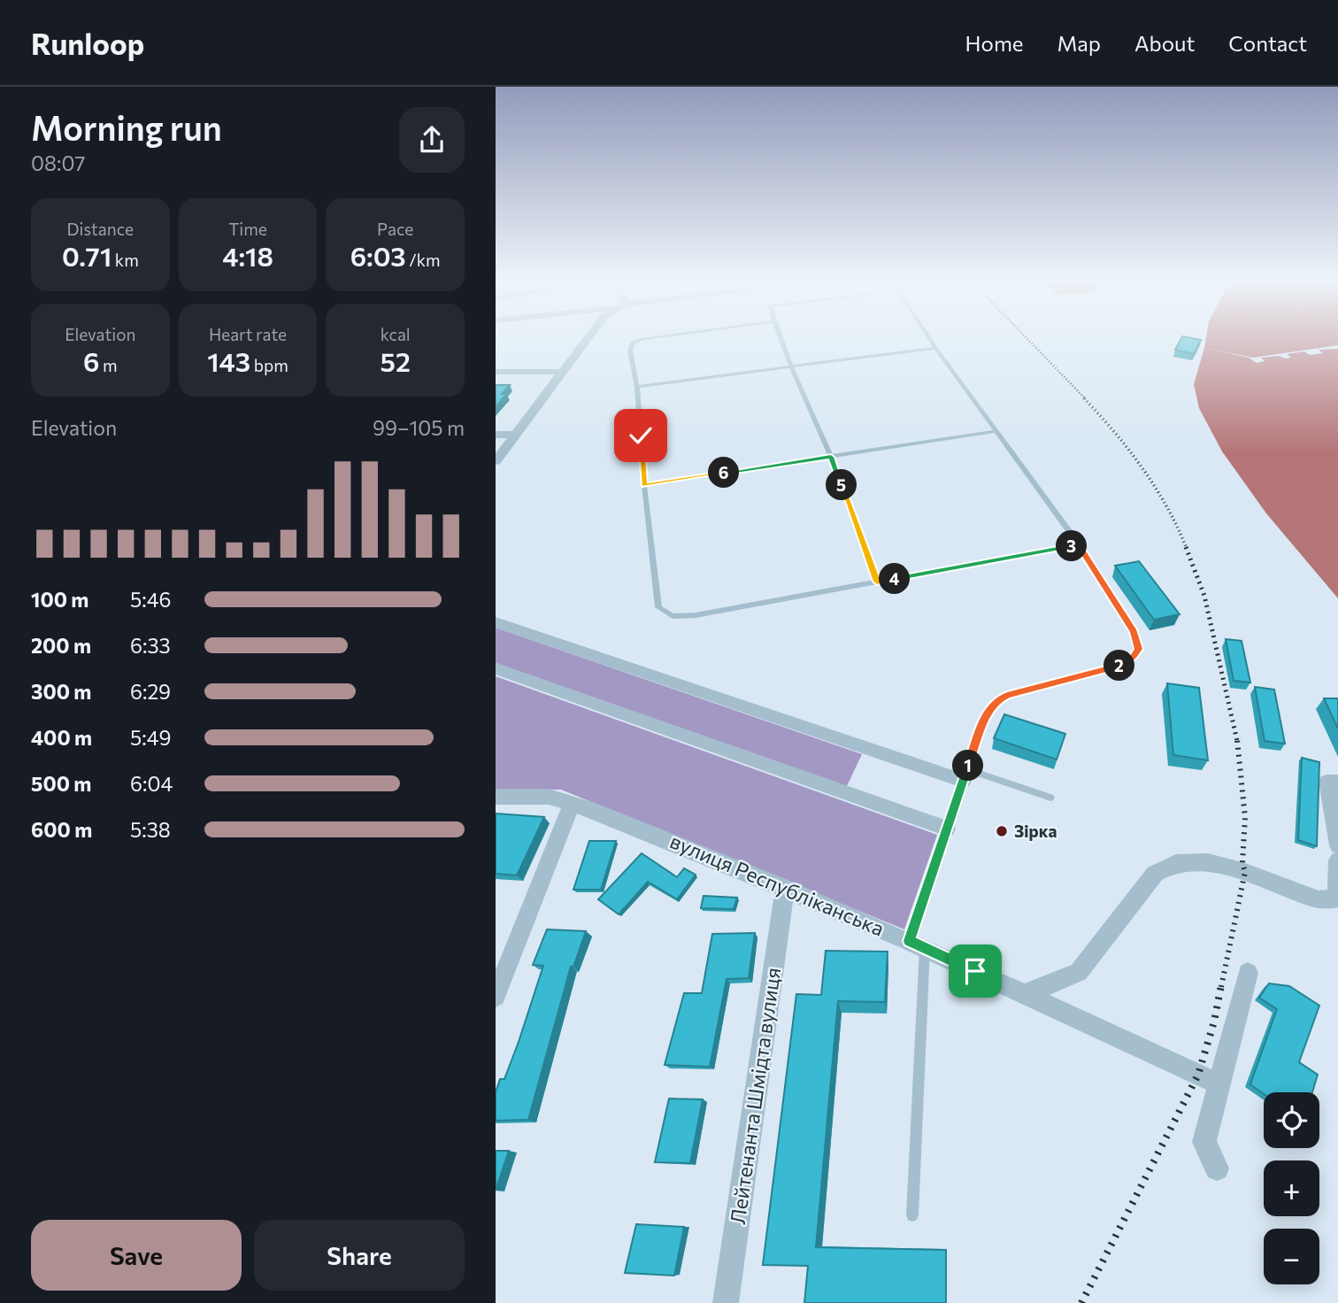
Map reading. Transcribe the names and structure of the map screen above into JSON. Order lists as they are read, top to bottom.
{
  "streets": {
    "street": ["вулиця Республіканська", "Лейтенанта Шмідта вулиця"]
  },
  "crossings": [
    ["вулиця Республіканська", "Лейтенанта Шмідта вулиця"]
  ],
  "places": ["Зірка"],
  "page": {
    "header": "Runloop",
    "nav": [
      "Home",
      "Map",
      "About",
      "Contact"
    ],
    "heading": ["Morning run", "08:07"],
    "stats": [
      ["Distance", "0.71 km"],
      ["Time", "4:18"],
      ["Pace", "6:03 /km"],
      ["Elevation", "6 m"],
      ["Heart rate", "143 bpm"],
      ["kcal", "52"]
    ],
    "chart": ["Elevation", "99–105 m"],
    "pins": [
      "6",
      "5",
      "3",
      "4",
      "2",
      "1"
    ],
    "list": [
      {
        "name": "100 m",
        "note": "5:46"
      },
      {
        "name": "200 m",
        "note": "6:33"
      },
      {
        "name": "300 m",
        "note": "6:29"
      },
      {
        "name": "400 m",
        "note": "5:49"
      },
      {
        "name": "500 m",
        "note": "6:04"
      },
      {
        "name": "600 m",
        "note": "5:38"
      }
    ],
    "map_buttons": ["+", "−"],
    "buttons": ["Save", "Share"]
  }
}
